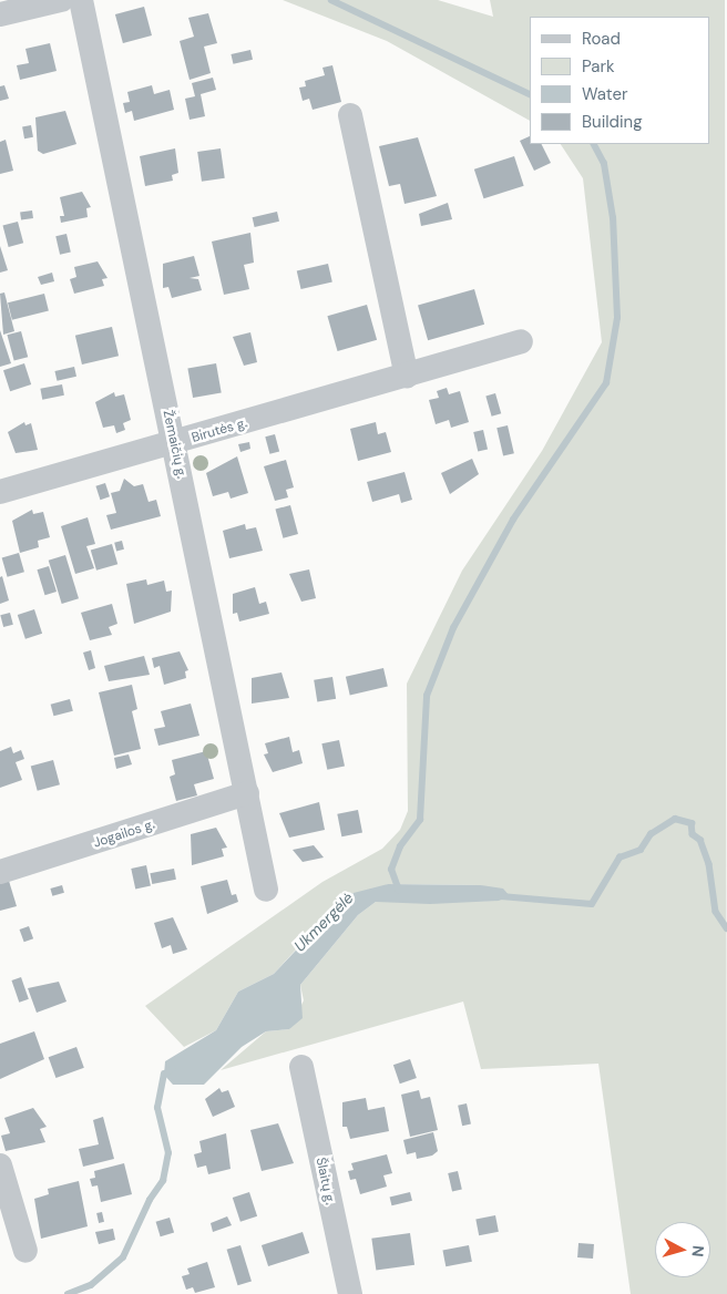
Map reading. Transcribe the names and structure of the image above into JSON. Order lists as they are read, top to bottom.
{
  "streets": {
    "street": [
      "Birutės g.",
      "Žemaičių g.",
      "Jogailos g.",
      "Šlaitų g."
    ]
  },
  "crossings": [
    ["Birutės g.", "Žemaičių g."],
    ["Žemaičių g.", "Jogailos g."]
  ],
  "water": ["Ukmergėlė"],
  "legend": [
    "Road",
    "Park",
    "Water",
    "Building"
  ],
  "north": "right"
}
